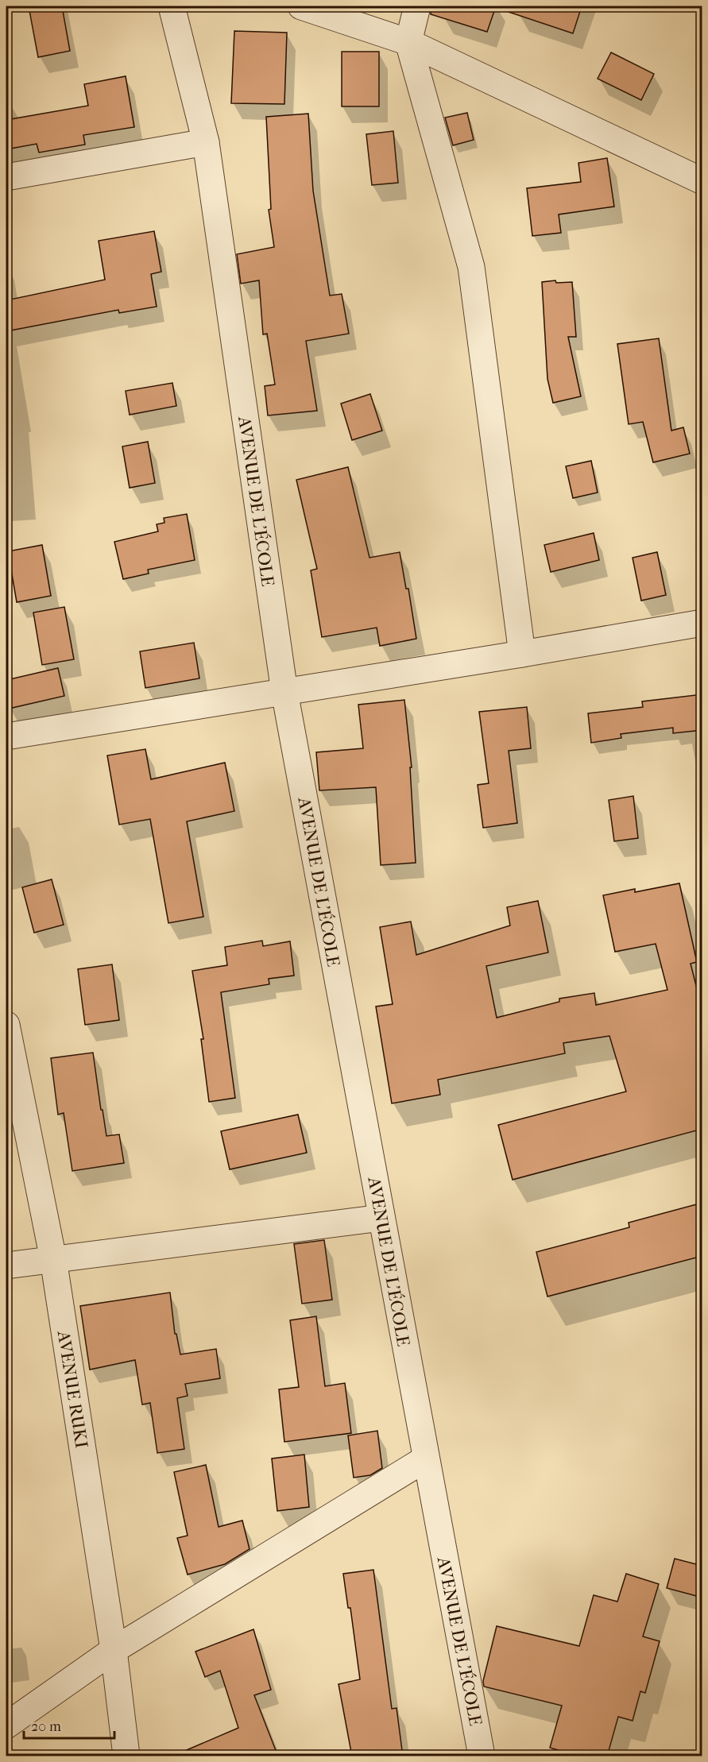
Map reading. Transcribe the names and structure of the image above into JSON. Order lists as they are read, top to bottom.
{
  "streets": {
    "street": ["AVENUE DE L'ÉCOLE", "AVENUE RUKI"]
  },
  "scale_bar": "20 m"
}
